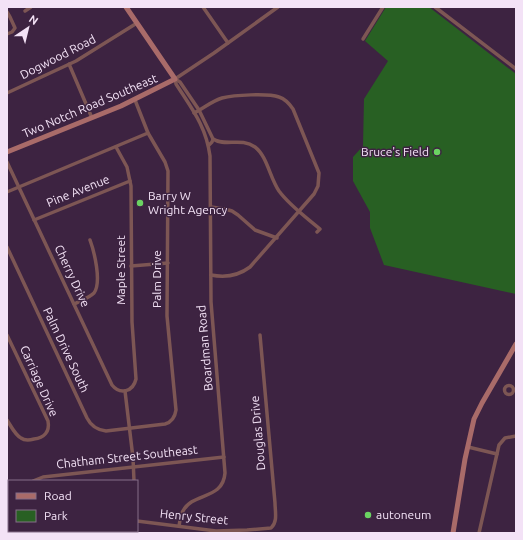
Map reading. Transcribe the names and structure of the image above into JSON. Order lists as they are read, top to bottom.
{
  "streets": {
    "street": [
      "Dogwood Road",
      "Two Notch Road Southeast",
      "Pine Avenue",
      "Maple Street",
      "Cherry Drive",
      "Palm Drive",
      "Boardman Road",
      "Palm Drive South",
      "Carriage Drive",
      "Douglas Drive",
      "Chatham Street Southeast",
      "Henry Street"
    ]
  },
  "crossings": [
    ["Dogwood Road", "Boardman Road"],
    ["Two Notch Road Southeast", "Palm Drive"],
    ["Two Notch Road Southeast", "Boardman Road"],
    ["Pine Avenue", "Maple Street"],
    ["Pine Avenue", "Cherry Drive"],
    ["Maple Street", "Cherry Drive"],
    ["Palm Drive", "Palm Drive South"],
    ["Boardman Road", "Chatham Street Southeast"],
    ["Boardman Road", "Henry Street"],
    ["Douglas Drive", "Henry Street"]
  ],
  "places": ["Bruce's Field", "Barry W Wright Agency", "autoneum"],
  "legend": ["Road", "Park"],
  "north": "top right"
}
